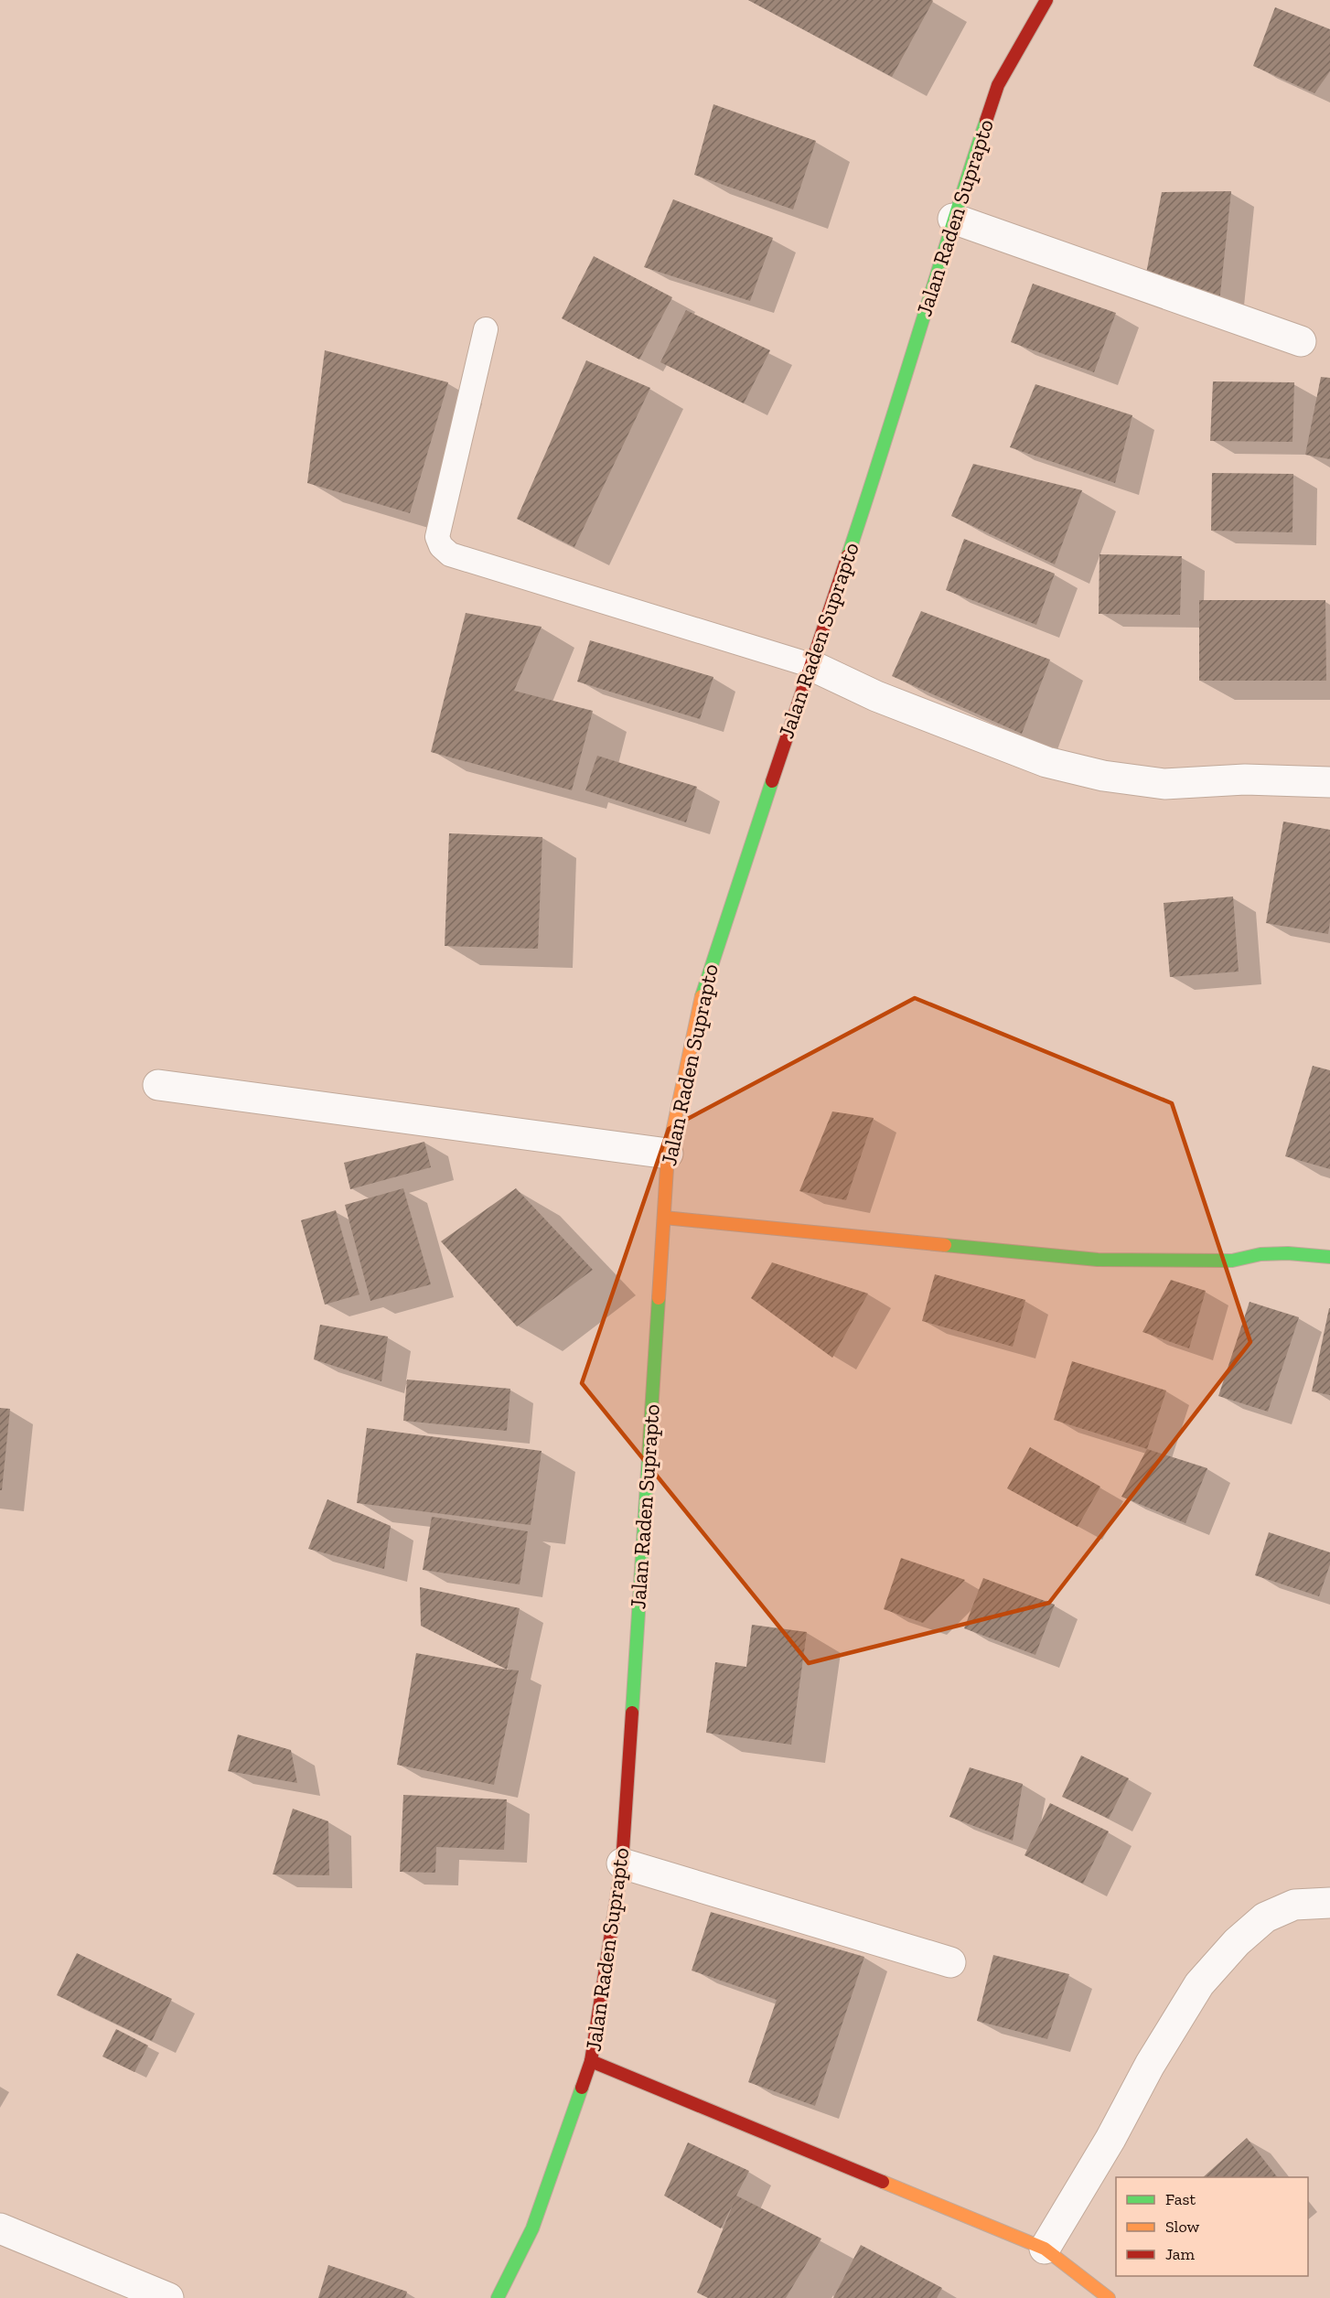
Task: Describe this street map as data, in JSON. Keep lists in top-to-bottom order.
{
  "streets": {
    "main road": ["Jalan Raden Suprapto"]
  },
  "legend": ["Fast", "Slow", "Jam"]
}
